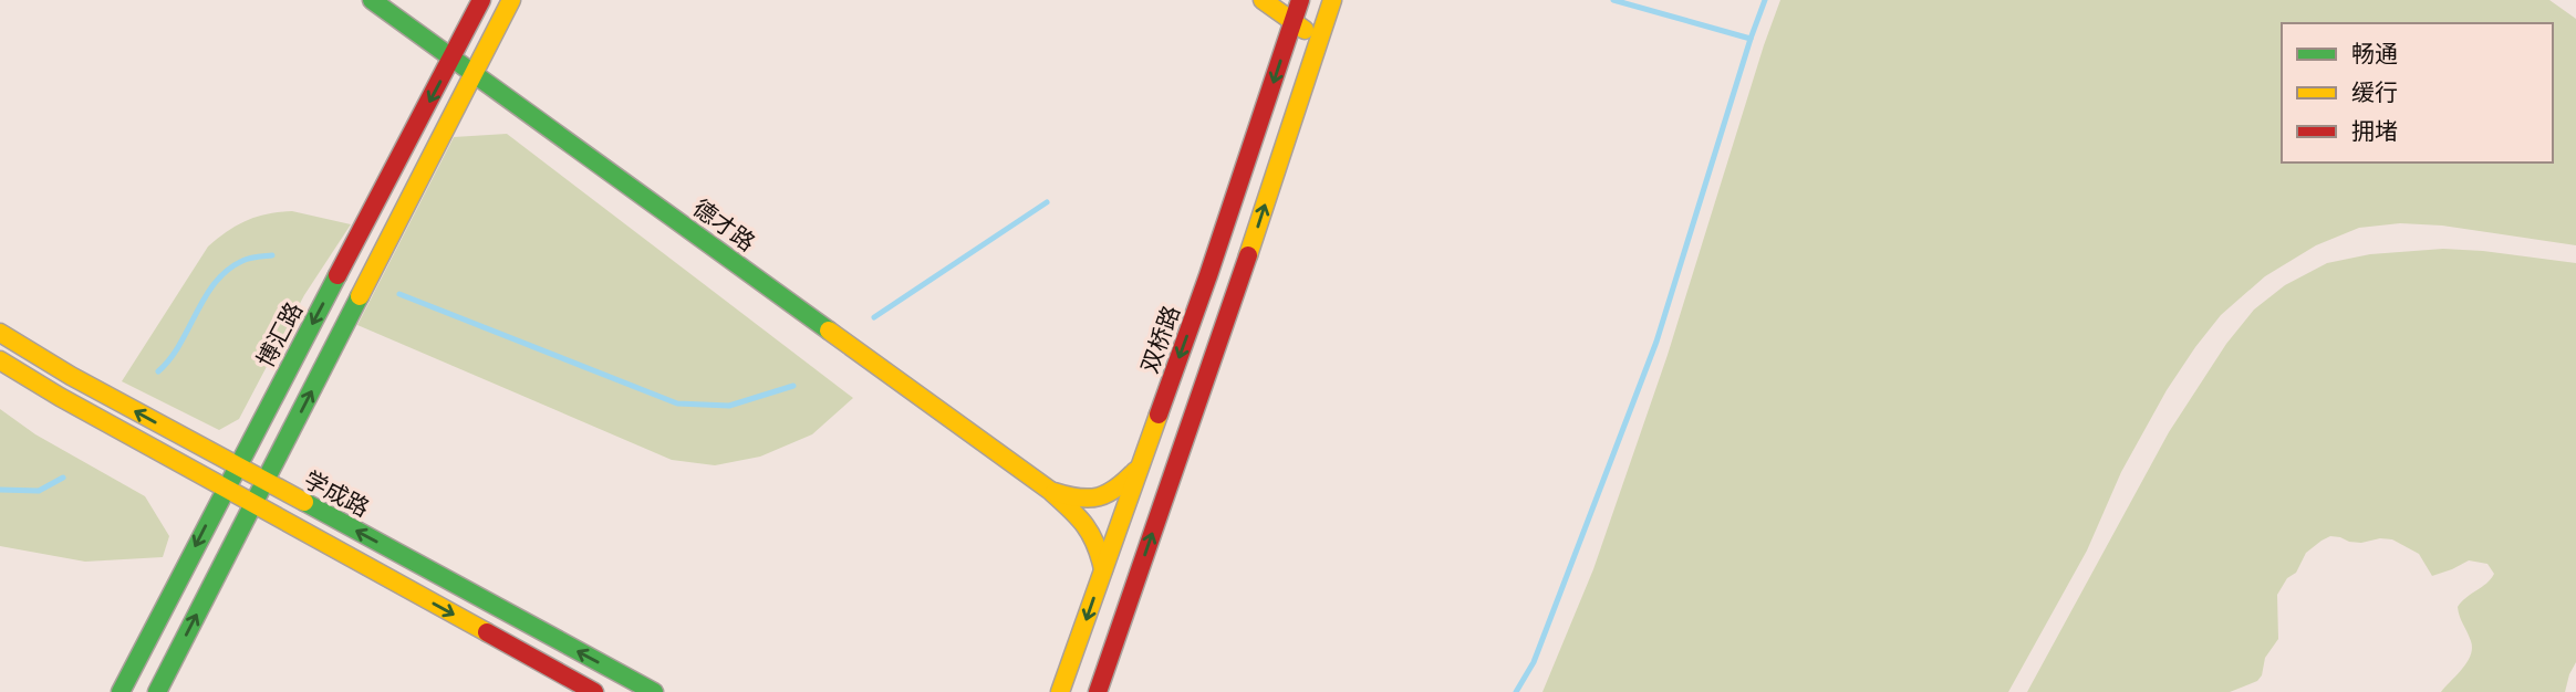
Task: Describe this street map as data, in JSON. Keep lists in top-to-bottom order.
{
  "streets": {
    "main road": [
      "德才路",
      "博汇路",
      "双桥路",
      "学成路"
    ]
  },
  "crossings": [
    ["德才路", "博汇路"],
    ["德才路", "双桥路"],
    ["博汇路", "学成路"]
  ],
  "legend": ["畅通", "缓行", "拥堵"]
}
